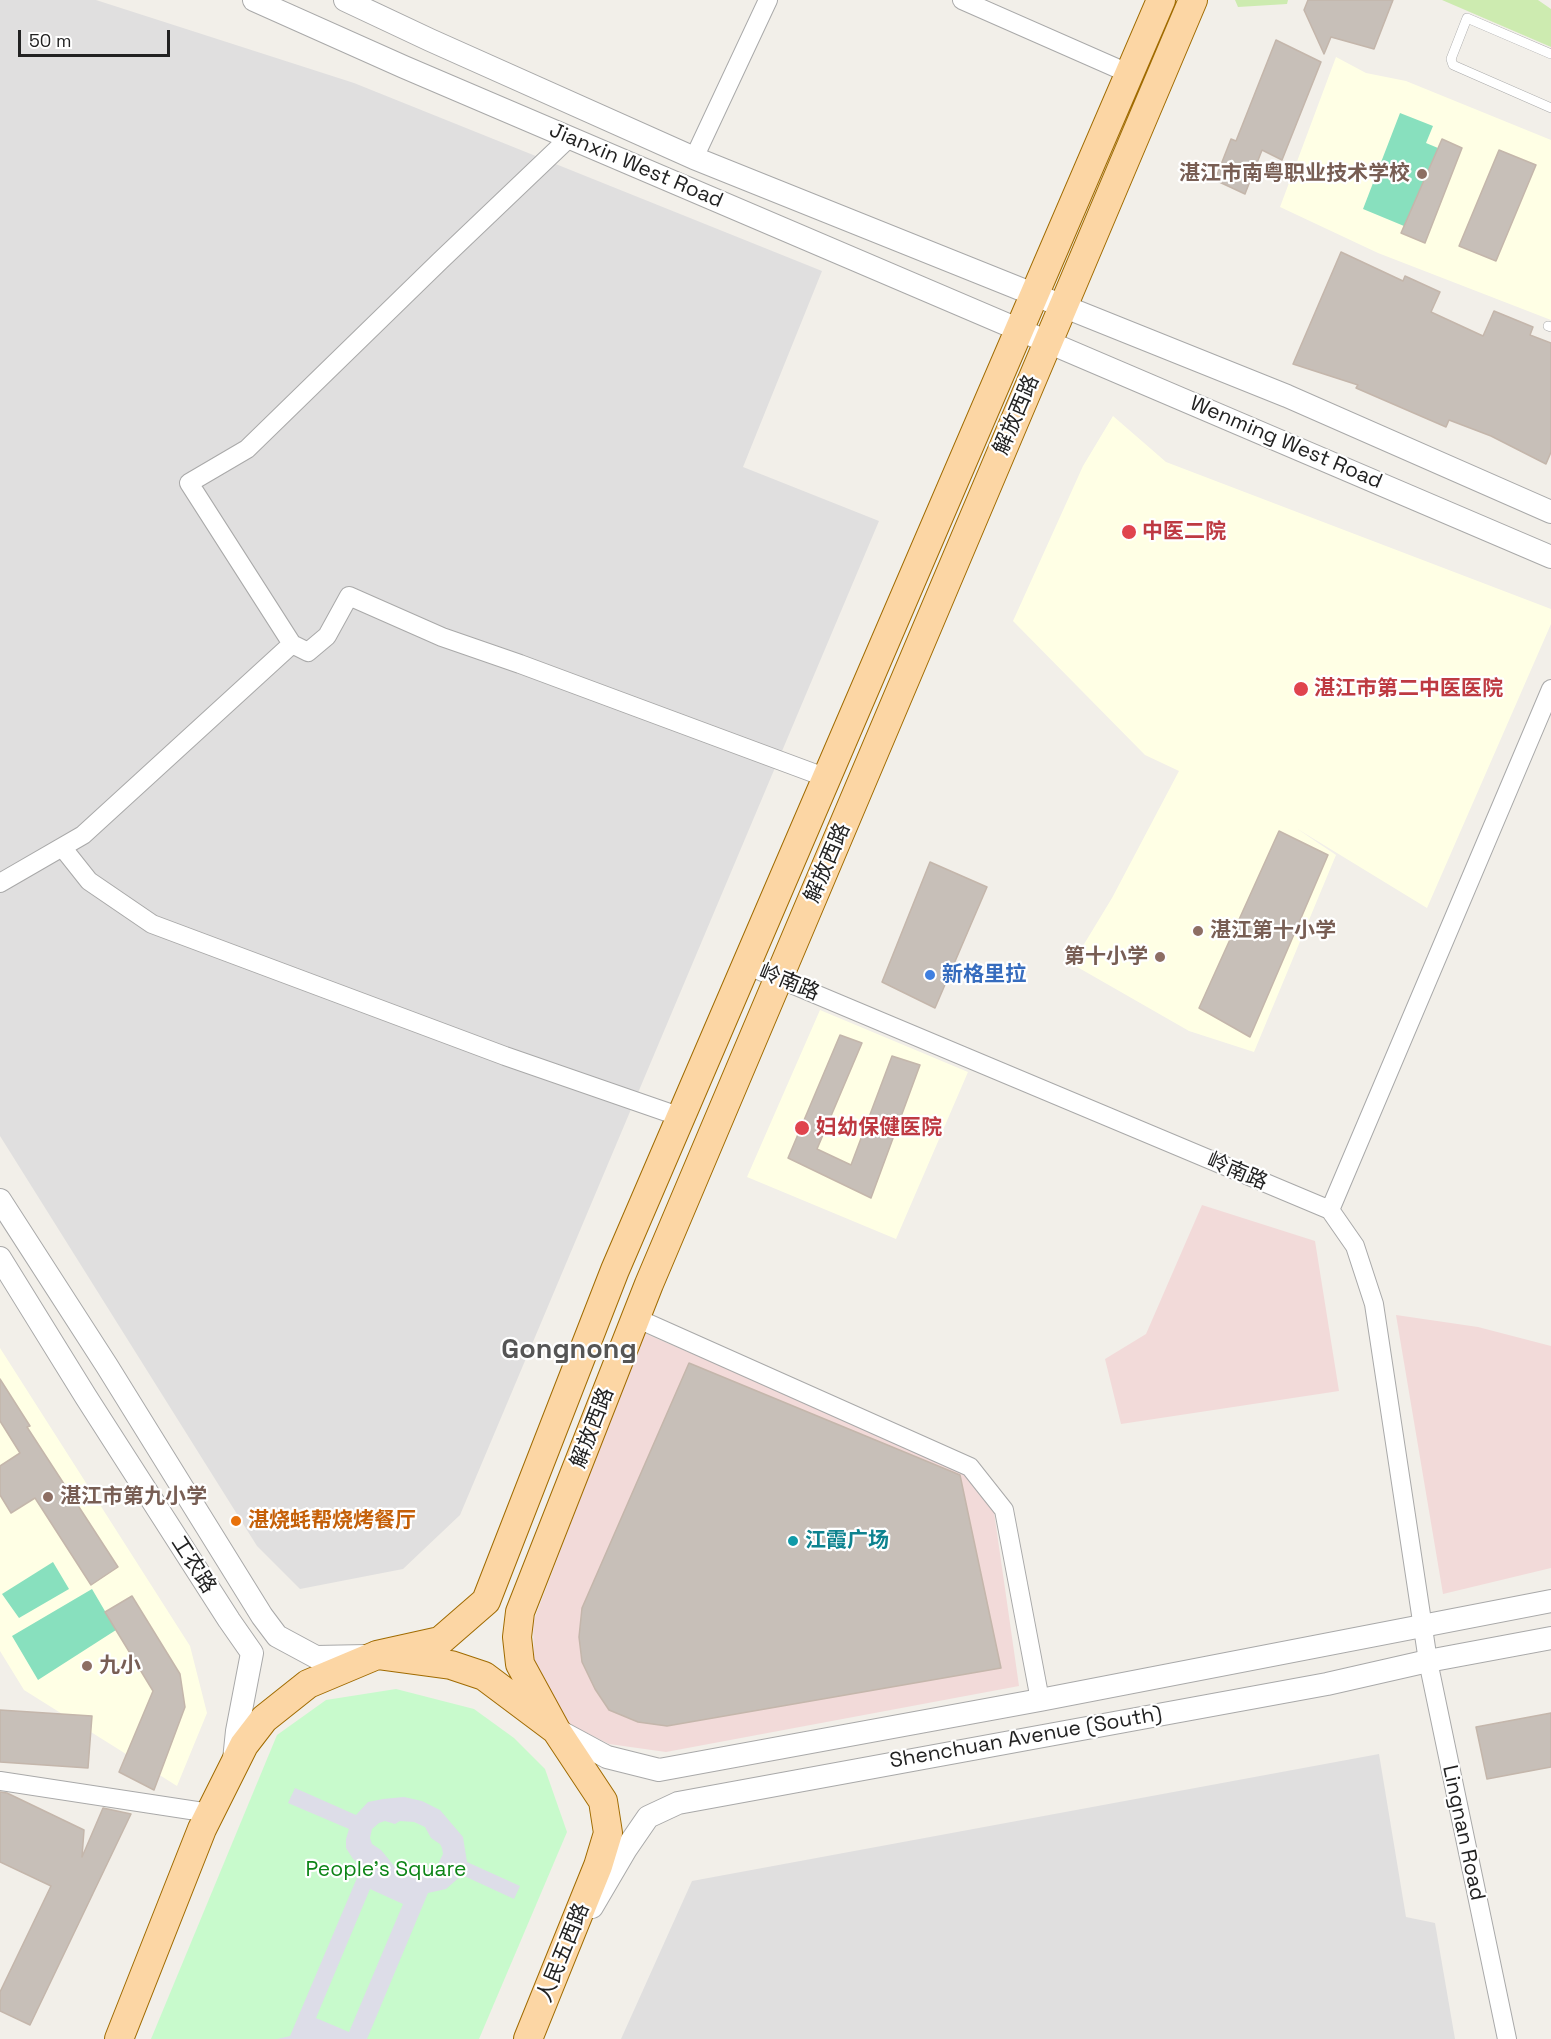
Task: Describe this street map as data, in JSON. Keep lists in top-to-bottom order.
{
  "streets": {
    "main road": ["解放西路", "人民五西路"],
    "street": [
      "Jianxin West Road",
      "Wenming West Road",
      "岭南路",
      "工农路",
      "Shenchuan Avenue (South)",
      "Lingnan Road"
    ]
  },
  "crossings": [
    ["Jianxin West Road", "解放西路"],
    ["Jianxin West Road", "Wenming West Road"],
    ["解放西路", "Wenming West Road"],
    ["解放西路", "岭南路"],
    ["解放西路", "工农路"],
    ["解放西路", "Shenchuan Avenue (South)"],
    ["解放西路", "人民五西路"],
    ["Shenchuan Avenue (South)", "Lingnan Road"],
    ["Shenchuan Avenue (South)", "人民五西路"]
  ],
  "districts": ["Gongnong"],
  "parks": ["People's Square"],
  "places": [
    "湛江市南粤职业技术学校",
    "中医二院",
    "湛江市第二中医医院",
    "湛江第十小学",
    "第十小学",
    "新格里拉",
    "妇幼保健医院",
    "湛江市第九小学",
    "湛烧蚝帮烧烤餐厅",
    "江霞广场",
    "九小"
  ],
  "scale_bar": "50 m"
}
